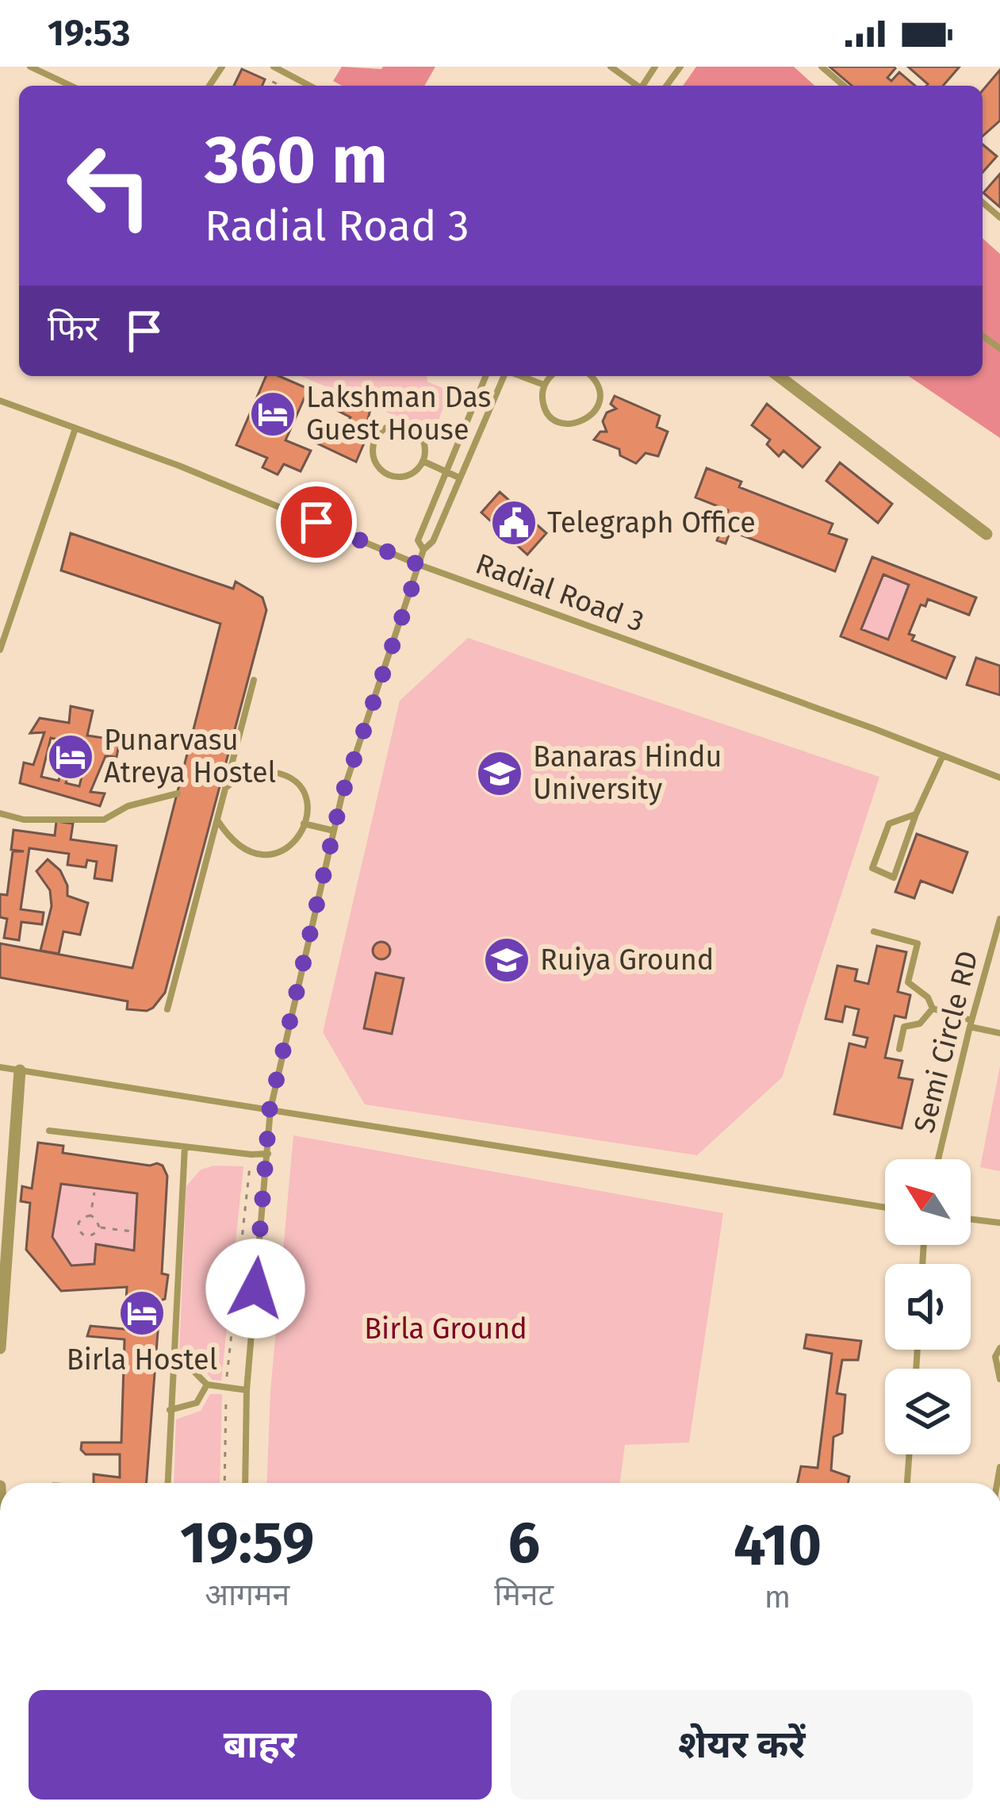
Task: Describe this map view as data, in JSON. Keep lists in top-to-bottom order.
{
  "streets": {
    "lane": ["Radial Road 3", "Semi Circle RD"]
  },
  "parks": ["Birla Ground"],
  "places": {
    "hotel": ["Lakshman Das Guest House", "Punarvasu Atreya Hostel", "Birla Hostel"],
    "public building": ["Telegraph Office"],
    "school or university": ["Banaras Hindu University", "Ruiya Ground"]
  },
  "north": "top left",
  "page": {
    "status": "19:53",
    "turn": ["360 m", "Radial Road 3"],
    "then": "फिर",
    "eta": [
      "19:59",
      "आगमन",
      "6",
      "मिनट",
      "410",
      "m"
    ],
    "buttons": ["बाहर", "शेयर करें"]
  }
}
